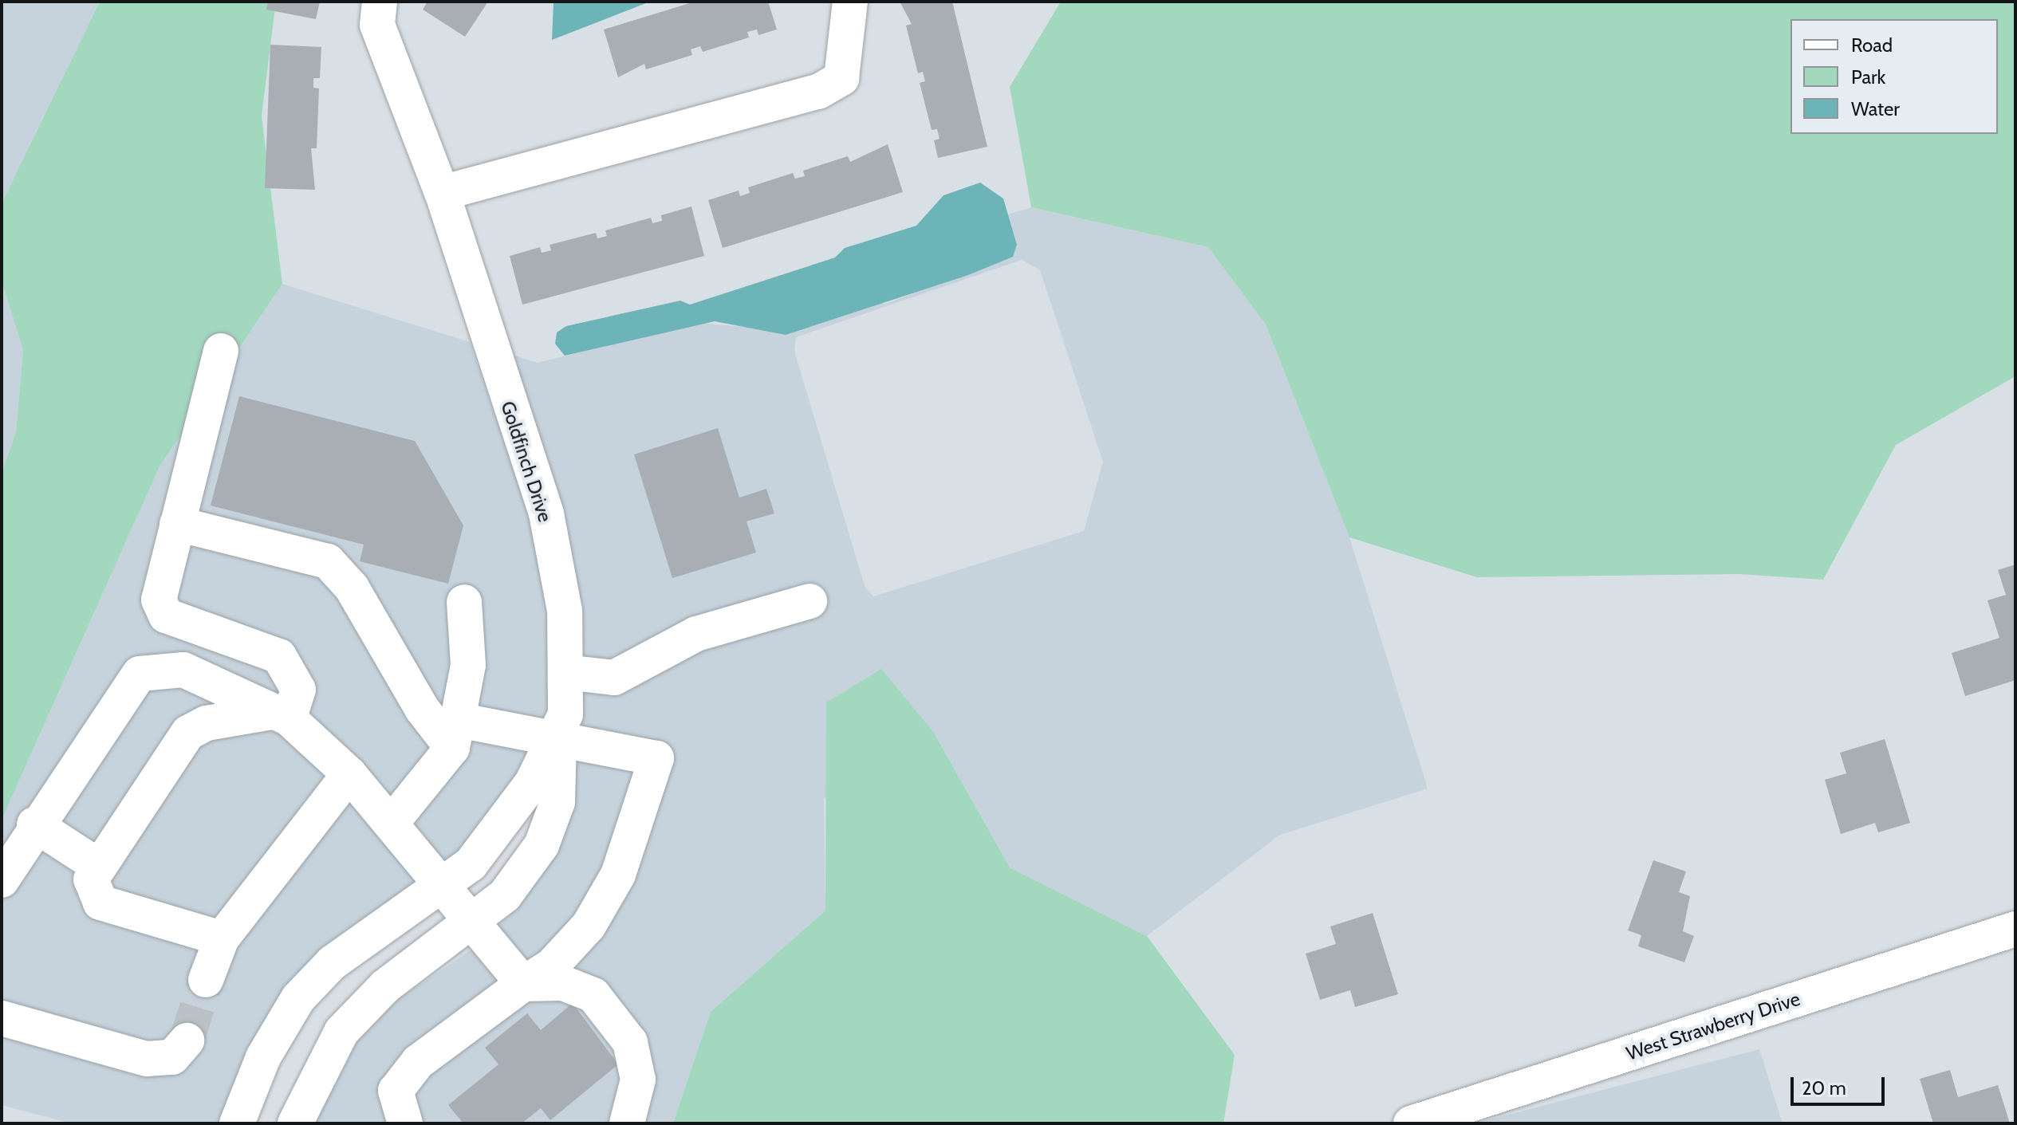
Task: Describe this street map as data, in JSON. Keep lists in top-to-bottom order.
{
  "streets": {
    "street": ["Goldfinch Drive", "West Strawberry Drive"]
  },
  "legend": ["Road", "Park", "Water"],
  "scale_bar": "20 m"
}
